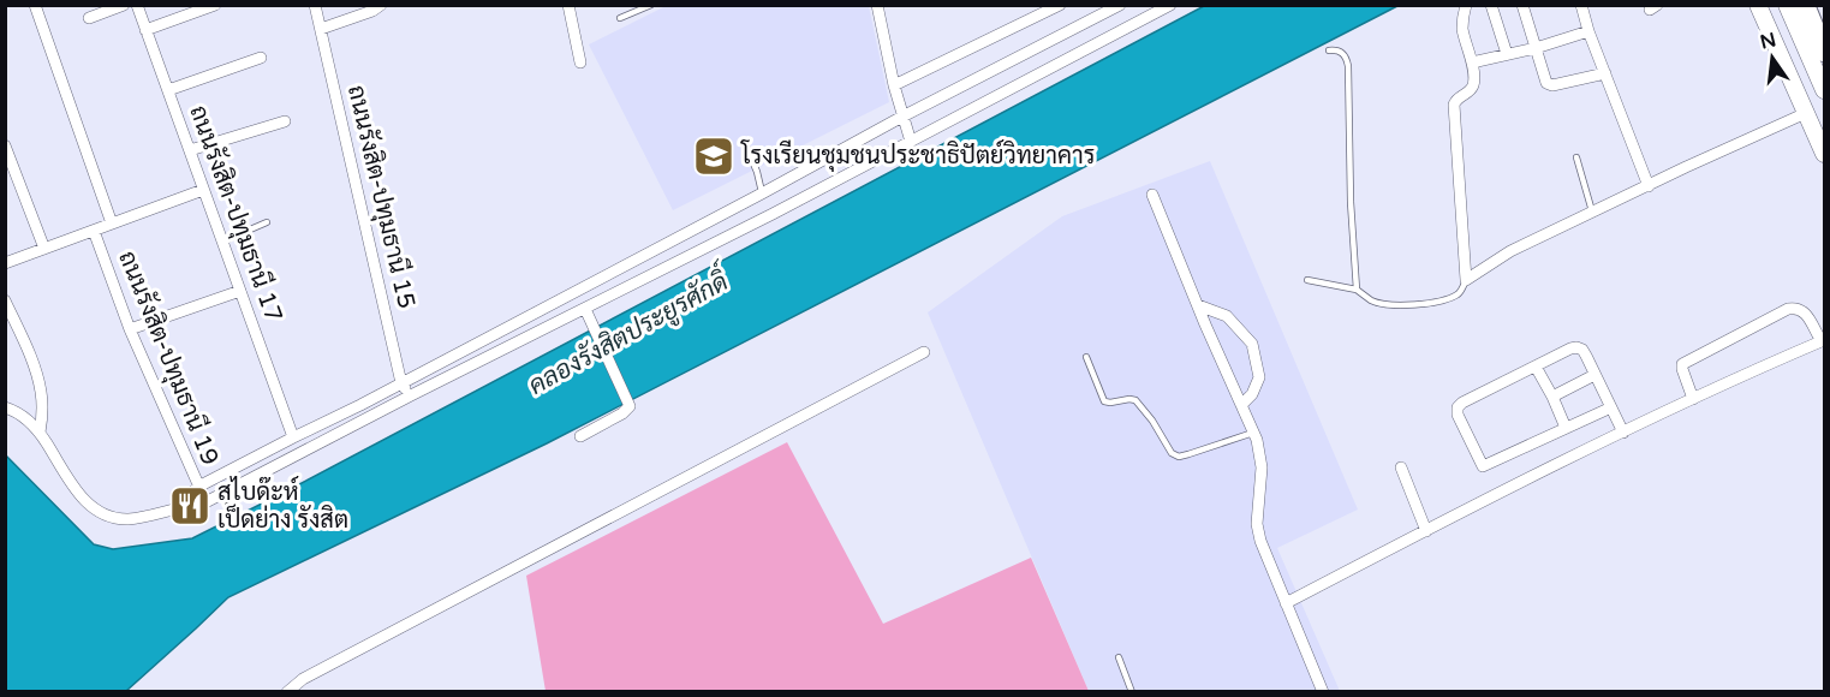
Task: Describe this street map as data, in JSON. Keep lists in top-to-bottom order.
{
  "streets": {
    "street": ["ถนนรังสิต-ปทุมธานี 15", "ถนนรังสิต-ปทุมธานี 17", "ถนนรังสิต-ปทุมธานี 19"]
  },
  "water": ["คลองรังสิตประยูรศักดิ์"],
  "places": {
    "school or university": ["โรงเรียนชุมชนประชาธิปัตย์วิทยาคาร"],
    "restaurant": ["สุไบด๊ะห์ เป็ดย่าง รังสิต"]
  },
  "north": "top"
}
